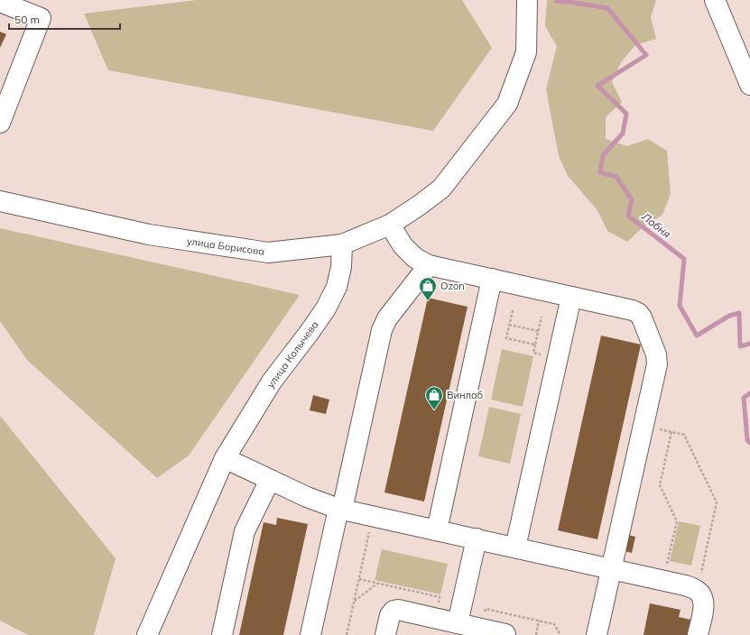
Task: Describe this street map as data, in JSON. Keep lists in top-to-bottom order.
{
  "streets": {
    "street": ["улица Борисова", "улица Колычева"]
  },
  "crossings": [
    ["улица Борисова", "улица Колычева"]
  ],
  "water": ["Лобня"],
  "places": {
    "shop": ["Ozon", "Винлаб"]
  },
  "scale_bar": "50 m"
}
